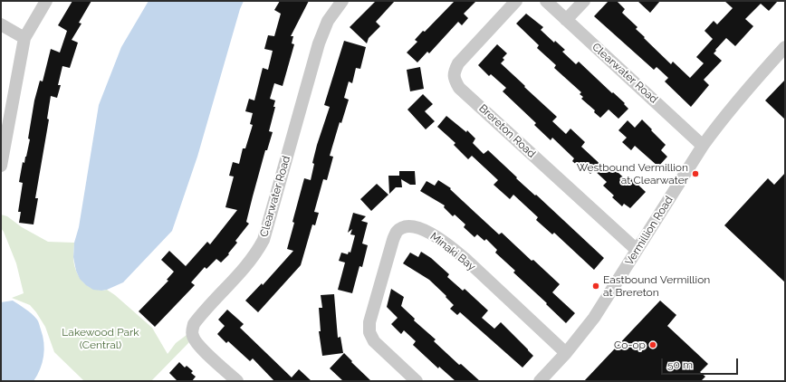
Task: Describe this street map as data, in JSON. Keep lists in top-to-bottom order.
{
  "streets": {
    "street": [
      "Clearwater Road",
      "Brereton Road",
      "Vermillion Road",
      "Minaki Bay"
    ]
  },
  "crossings": [
    ["Clearwater Road", "Vermillion Road"],
    ["Brereton Road", "Vermillion Road"],
    ["Vermillion Road", "Minaki Bay"]
  ],
  "parks": ["Lakewood Park (Central)"],
  "places": ["Westbound Vermillion at Clearwater", "Eastbound Vermillion at Brereton", "Co-op"],
  "scale_bar": "50 m"
}
